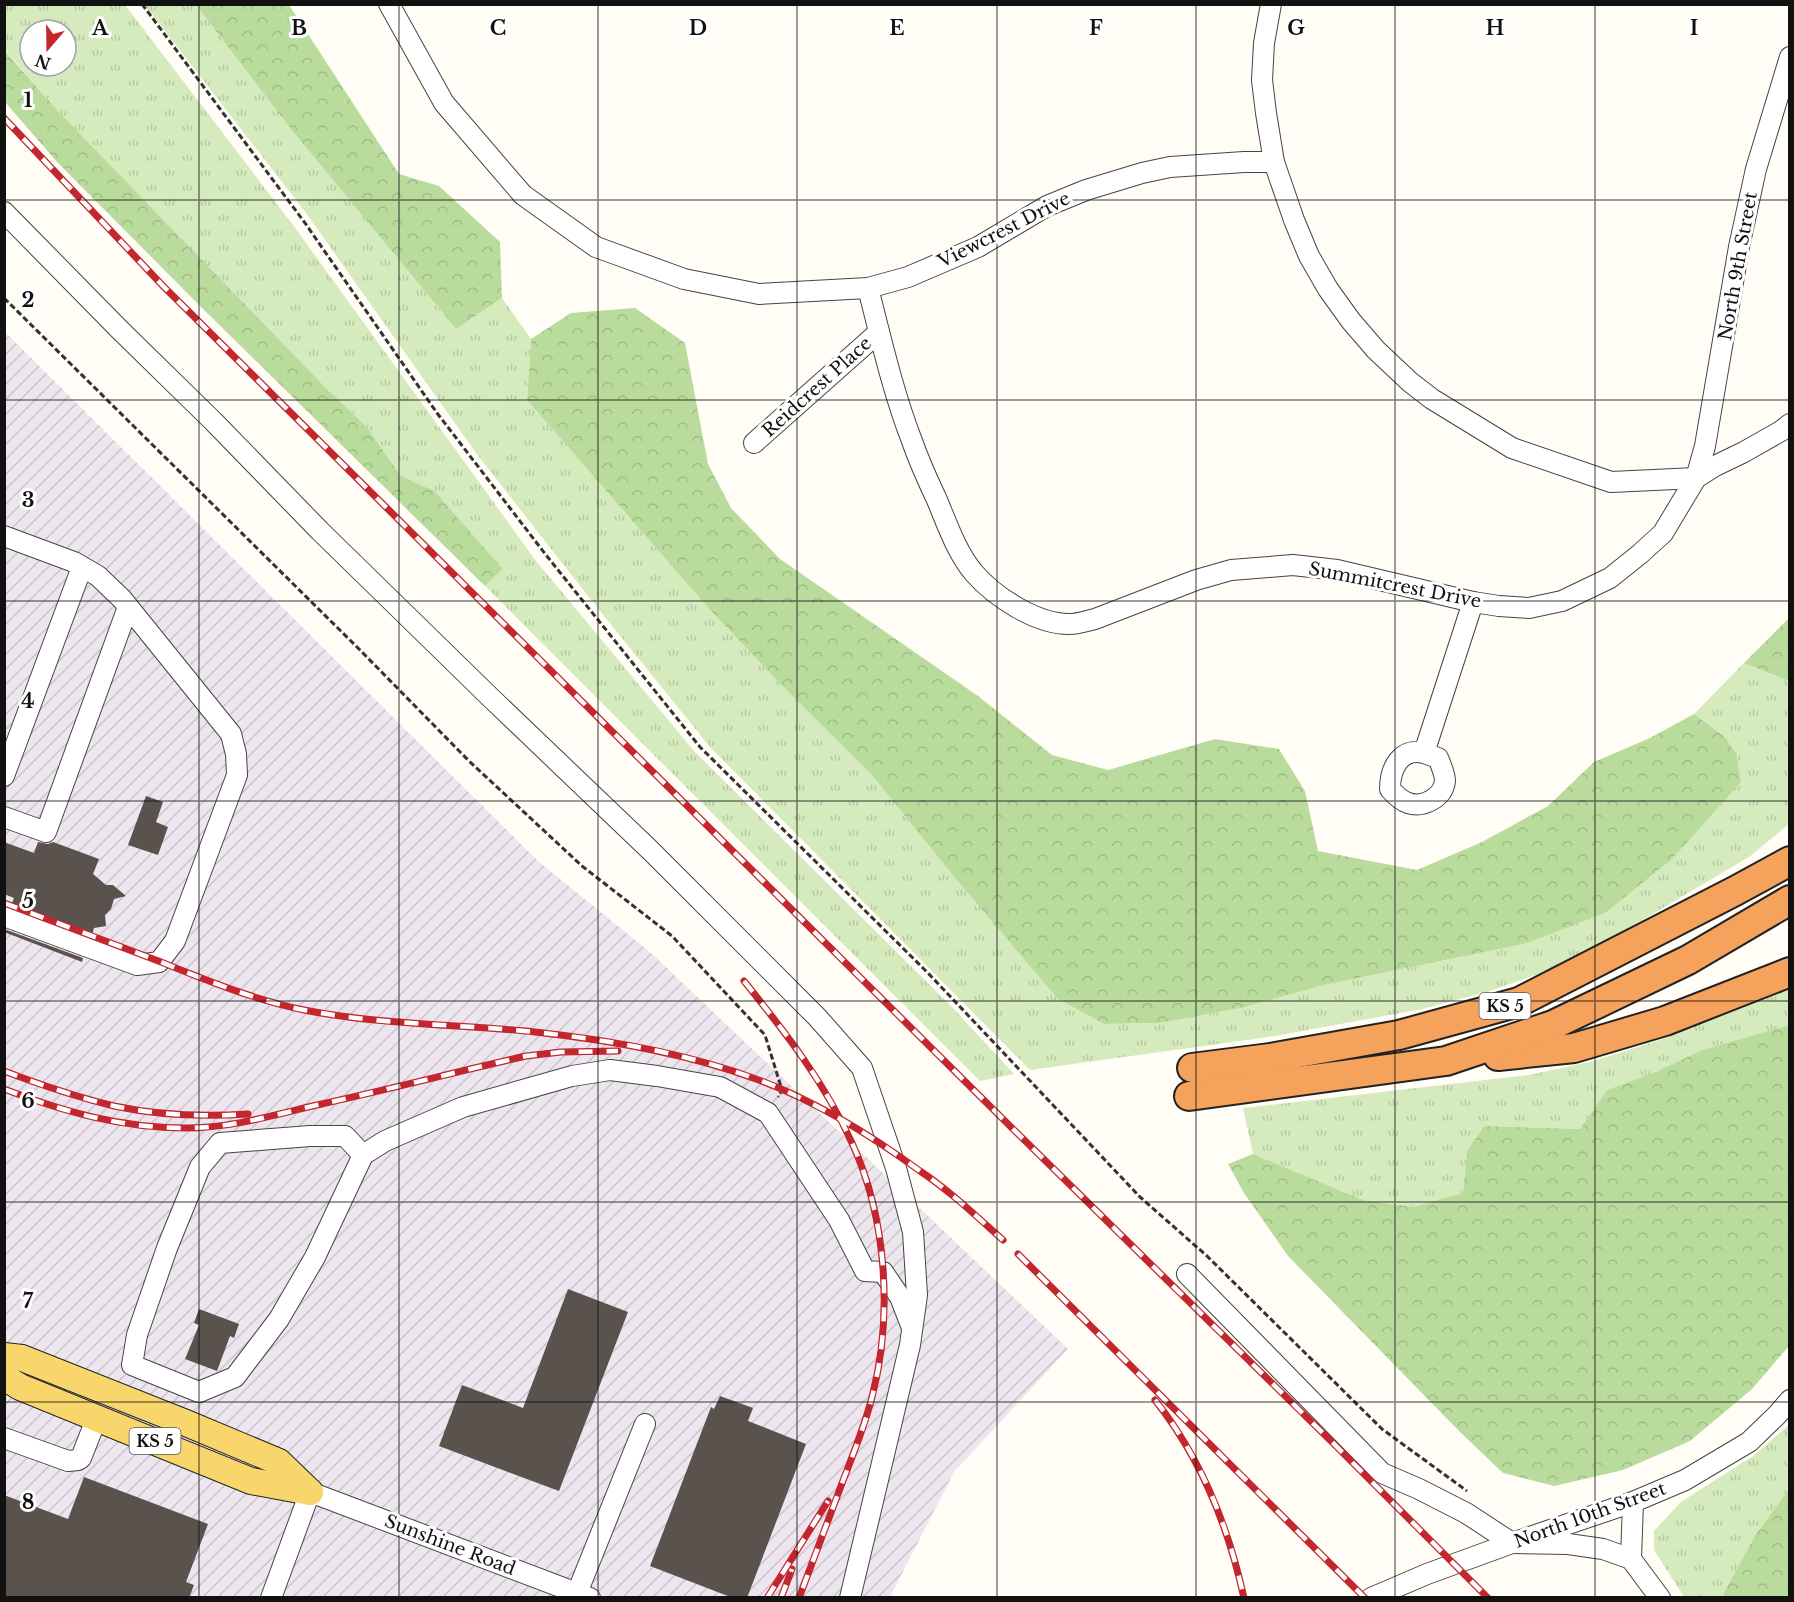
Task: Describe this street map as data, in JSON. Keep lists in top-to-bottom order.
{
  "streets": {
    "highway": ["KS 5"],
    "main road": ["Sunshine Road"],
    "street": [
      "Viewcrest Drive",
      "North 9th Street",
      "Reidcrest Place",
      "Summitcrest Drive",
      "North 10th Street"
    ]
  },
  "crossings": [
    ["Viewcrest Drive", "Summitcrest Drive"],
    ["North 9th Street", "Summitcrest Drive"],
    ["Reidcrest Place", "Summitcrest Drive"]
  ],
  "north": "bottom",
  "grid": {
    "columns": [
      "A",
      "B",
      "C",
      "D",
      "E",
      "F",
      "G",
      "H",
      "I"
    ],
    "rows": [
      "1",
      "2",
      "3",
      "4",
      "5",
      "6",
      "7",
      "8"
    ]
  }
}
